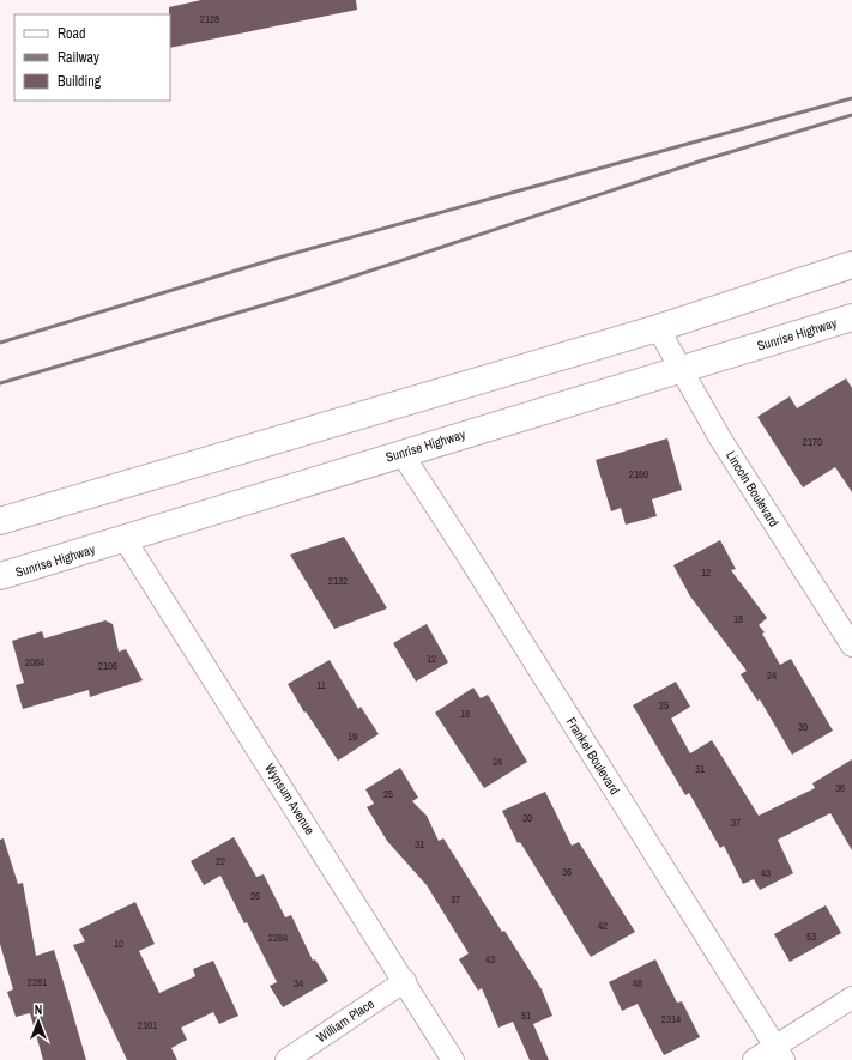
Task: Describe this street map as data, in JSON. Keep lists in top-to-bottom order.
{
  "streets": {
    "highway": ["Sunrise Highway"],
    "street": [
      "Lincoln Boulevard",
      "Frankel Boulevard",
      "Wynsum Avenue",
      "William Place"
    ]
  },
  "crossings": [
    ["Sunrise Highway", "Lincoln Boulevard"],
    ["Sunrise Highway", "Frankel Boulevard"],
    ["Sunrise Highway", "Wynsum Avenue"],
    ["Wynsum Avenue", "William Place"]
  ],
  "house_numbers": [
    "2128",
    "2170",
    "2160",
    "12",
    "2132",
    "18",
    "12",
    "2084",
    "2106",
    "24",
    "11",
    "25",
    "18",
    "30",
    "19",
    "24",
    "31",
    "36",
    "25",
    "30",
    "37",
    "31",
    "22",
    "36",
    "43",
    "26",
    "37",
    "42",
    "53",
    "2284",
    "10",
    "43",
    "2281",
    "34",
    "48",
    "51",
    "2314",
    "2101"
  ],
  "legend": ["Road", "Railway", "Building"],
  "north": "top"
}
